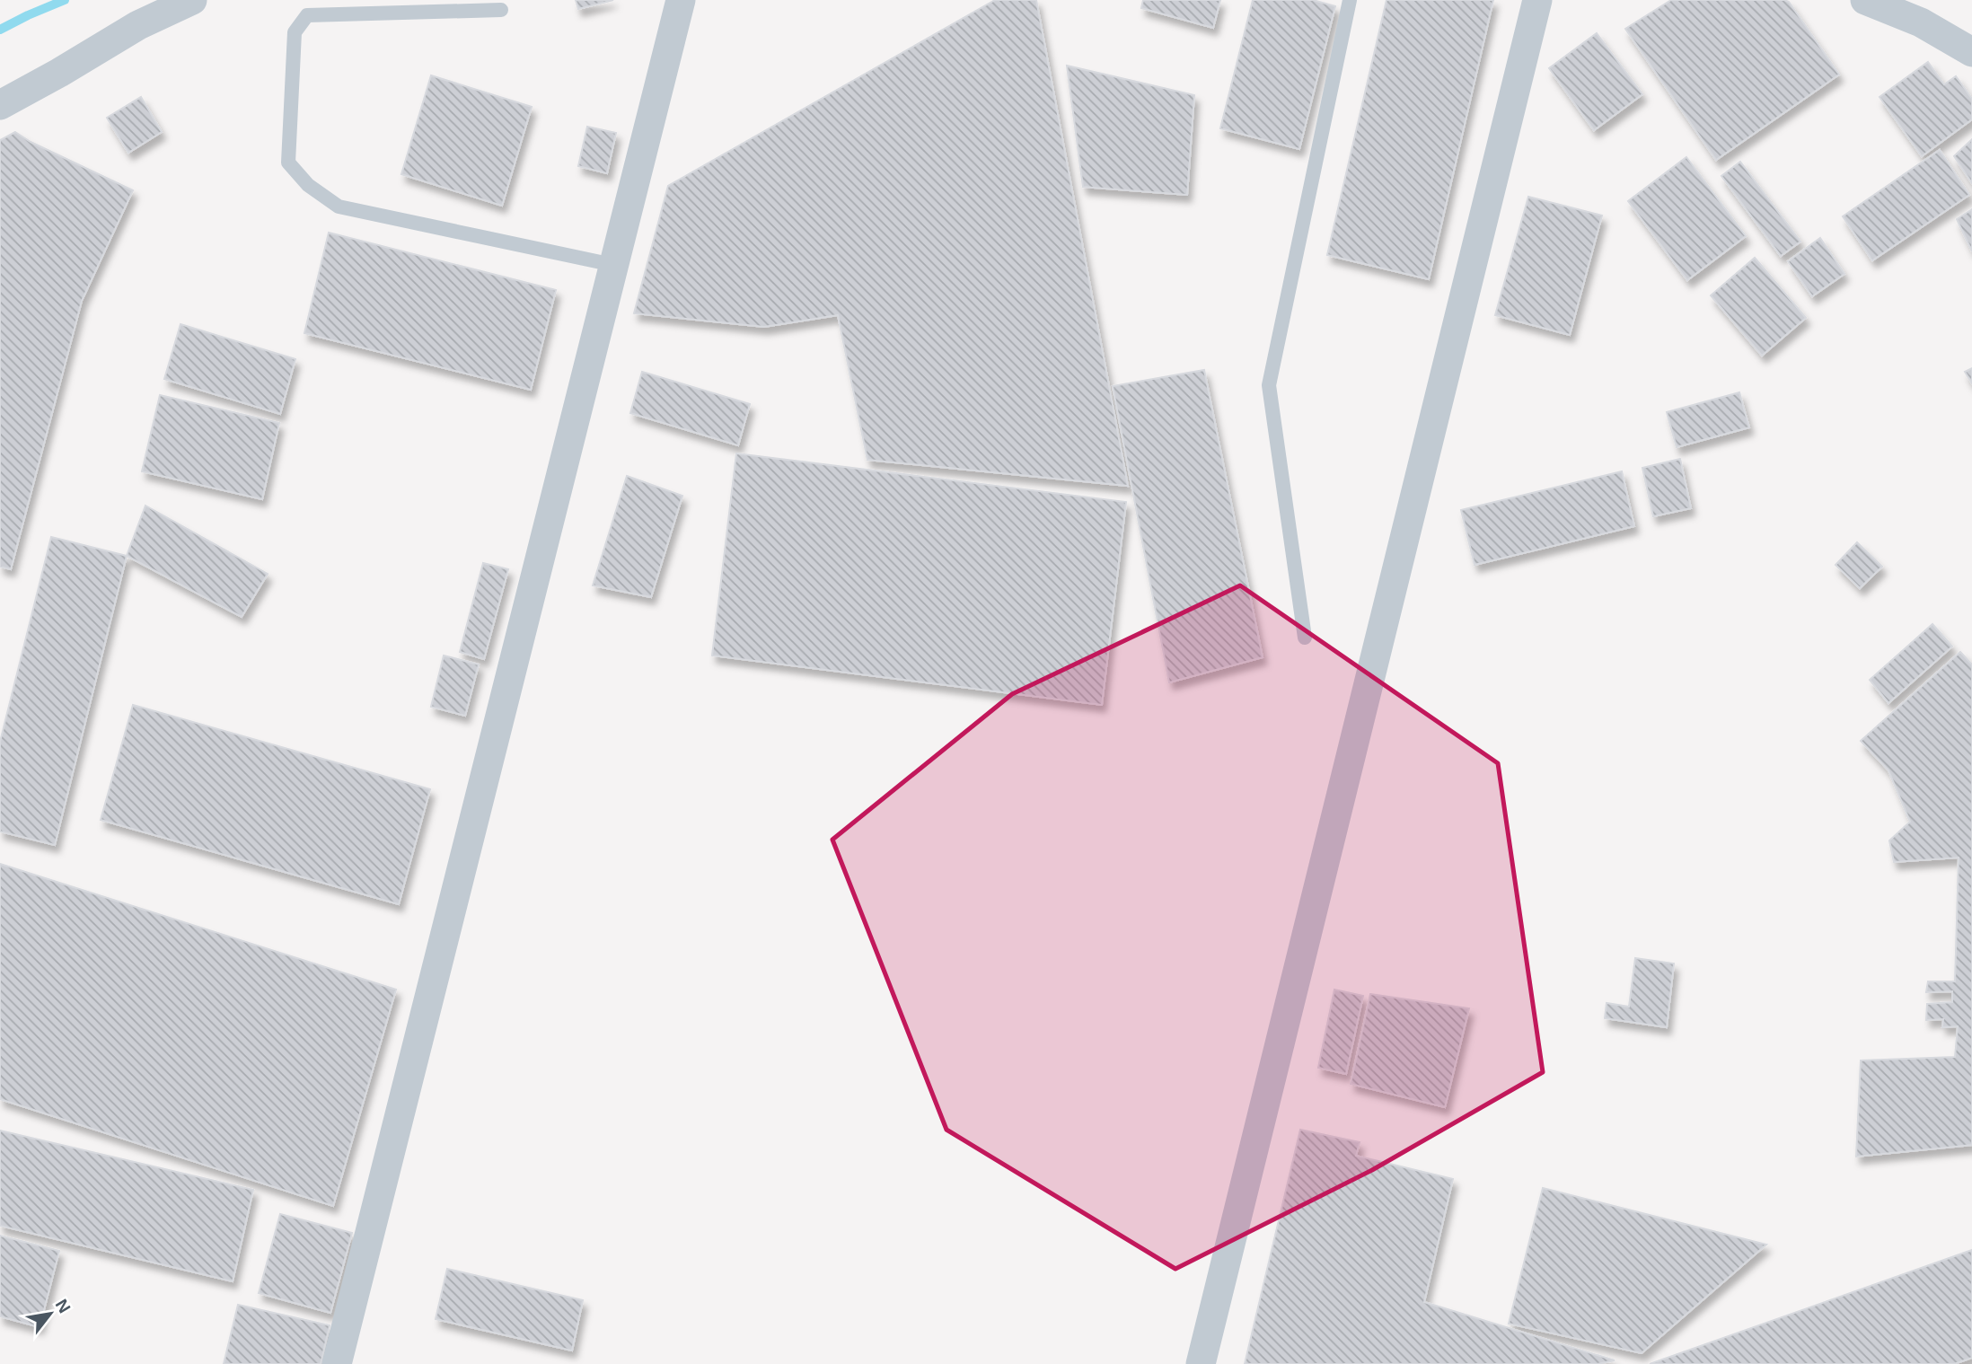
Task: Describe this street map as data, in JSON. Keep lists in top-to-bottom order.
{
  "north": "top right"
}
